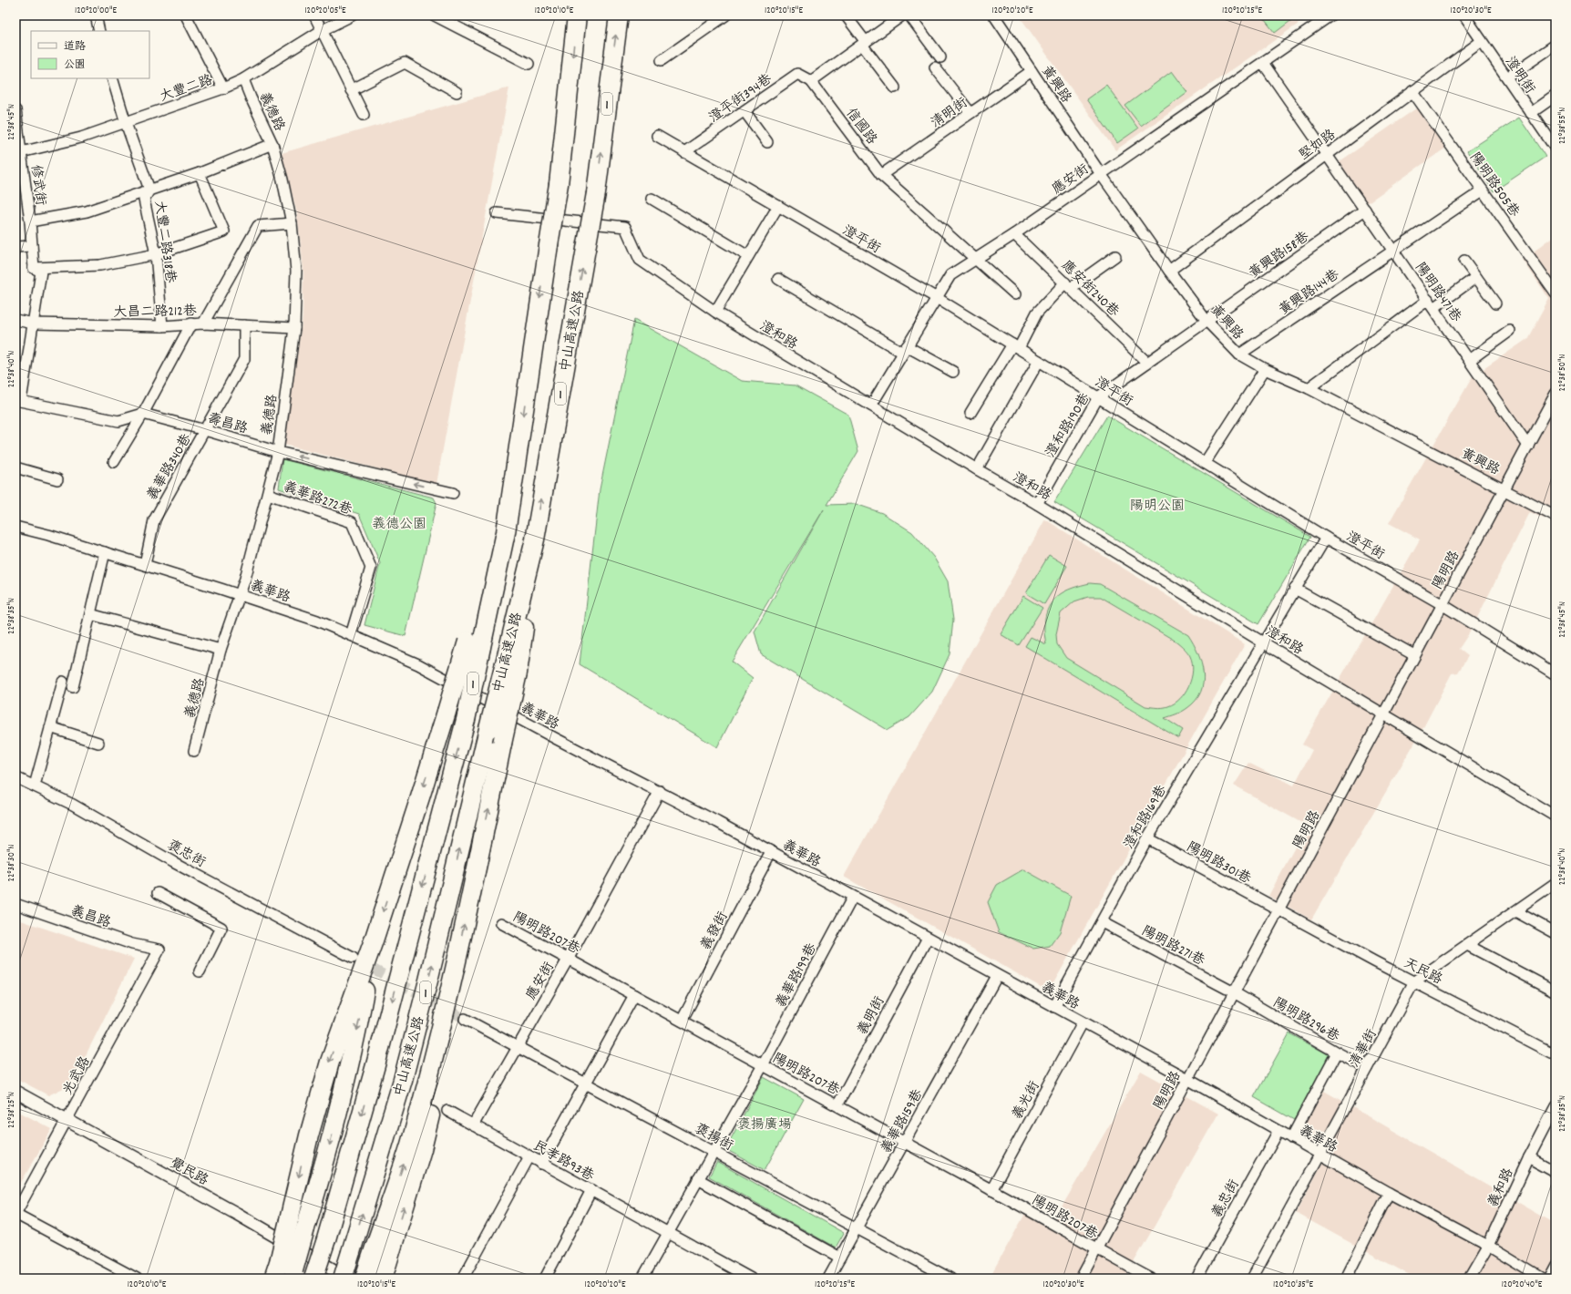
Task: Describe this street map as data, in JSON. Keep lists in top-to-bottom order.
{
  "streets": {
    "highway": ["1", "中山高速公路"],
    "street": [
      "澄明街",
      "黃興路",
      "大豐二路",
      "澄平街394巷",
      "義德路",
      "清明街",
      "信國路",
      "堅如路",
      "應安街",
      "陽明路505巷",
      "修武街",
      "澄平街",
      "大豐二路318巷",
      "黃興路158巷",
      "應安街240巷",
      "黃興路144巷",
      "陽明路471巷",
      "大昌二路212巷",
      "澄和路",
      "壽昌路",
      "澄和路190巷",
      "義華路340巷",
      "義華路272巷",
      "陽明路",
      "義華路",
      "澄和路169巷",
      "褒忠街",
      "陽明路301巷",
      "義昌路",
      "義發街",
      "陽明路207巷",
      "陽明路271巷",
      "天民路",
      "義華路199巷",
      "義明街",
      "陽明路296巷",
      "清華街",
      "光武路",
      "義光街",
      "義華路159巷",
      "褒揚街",
      "民孝路93巷",
      "覺民路",
      "義和路",
      "義忠街"
    ]
  },
  "crossings": [
    ["澄明街", "堅如路"],
    ["黃興路", "清明街"],
    ["黃興路", "堅如路"],
    ["黃興路", "應安街"],
    ["黃興路", "黃興路158巷"],
    ["黃興路", "黃興路144巷"],
    ["黃興路", "澄和路190巷"],
    ["黃興路", "陽明路"],
    ["大豐二路", "義德路"],
    ["大豐二路", "修武街"],
    ["大豐二路", "大豐二路318巷"],
    ["澄平街394巷", "信國路"],
    ["澄平街394巷", "澄平街"],
    ["義德路", "大昌二路212巷"],
    ["義德路", "壽昌路"],
    ["義德路", "義華路272巷"],
    ["義德路", "義華路"],
    ["清明街", "信國路"],
    ["信國路", "應安街"],
    ["堅如路", "陽明路505巷"],
    ["堅如路", "陽明路471巷"],
    ["應安街", "澄平街"],
    ["應安街", "應安街240巷"],
    ["應安街", "陽明路471巷"],
    ["應安街", "澄和路"],
    ["應安街", "義華路"],
    ["應安街", "陽明路207巷"],
    ["應安街", "褒揚街"],
    ["應安街", "民孝路93巷"],
    ["陽明路505巷", "黃興路144巷"],
    ["修武街", "大昌二路212巷"],
    ["澄平街", "澄和路190巷"],
    ["澄平街", "陽明路"],
    ["澄平街", "澄和路169巷"],
    ["大豐二路318巷", "大昌二路212巷"],
    ["黃興路158巷", "陽明路471巷"],
    ["黃興路158巷", "澄和路190巷"],
    ["應安街240巷", "澄和路190巷"],
    ["黃興路144巷", "陽明路471巷"],
    ["陽明路471巷", "陽明路"],
    ["大昌二路212巷", "義華路340巷"],
    ["澄和路", "澄和路190巷"],
    ["澄和路", "陽明路"],
    ["澄和路", "澄和路169巷"],
    ["壽昌路", "義華路340巷"],
    ["義華路340巷", "義華路"],
    ["義華路272巷", "義華路"],
    ["陽明路", "義華路"],
    ["陽明路", "陽明路301巷"],
    ["陽明路", "陽明路207巷"],
    ["陽明路", "陽明路271巷"],
    ["陽明路", "天民路"],
    ["陽明路", "陽明路296巷"],
    ["義華路", "澄和路169巷"],
    ["義華路", "義發街"],
    ["義華路", "義華路199巷"],
    ["義華路", "義明街"],
    ["義華路", "清華街"],
    ["義華路", "義光街"],
    ["義華路", "義華路159巷"],
    ["義華路", "義和路"],
    ["義華路", "義忠街"],
    ["澄和路169巷", "陽明路301巷"],
    ["澄和路169巷", "陽明路271巷"],
    ["陽明路301巷", "天民路"],
    ["義昌路", "光武路"],
    ["義發街", "陽明路207巷"],
    ["陽明路207巷", "義華路199巷"],
    ["陽明路207巷", "義明街"],
    ["陽明路207巷", "義光街"],
    ["陽明路207巷", "義華路159巷"],
    ["陽明路271巷", "陽明路296巷"],
    ["天民路", "清華街"],
    ["義華路199巷", "褒揚街"],
    ["義華路199巷", "民孝路93巷"],
    ["陽明路296巷", "清華街"],
    ["光武路", "覺民路"],
    ["義華路159巷", "褒揚街"]
  ],
  "one_way": ["壽昌路"],
  "parks": ["陽明公園", "義德公園", "褒揚廣場"],
  "legend": ["道路", "公園"],
  "coordinates": [
    "120°20'00\"E",
    "120°20'05\"E",
    "120°20'10\"E",
    "120°20'15\"E",
    "120°20'20\"E",
    "120°20'25\"E",
    "120°20'30\"E",
    "22°38'45\"N",
    "22°38'55\"N",
    "22°38'40\"N",
    "22°38'50\"N",
    "22°38'35\"N",
    "22°38'30\"N",
    "22°38'25\"N",
    "120°20'35\"E",
    "120°20'40\"E"
  ]
}
